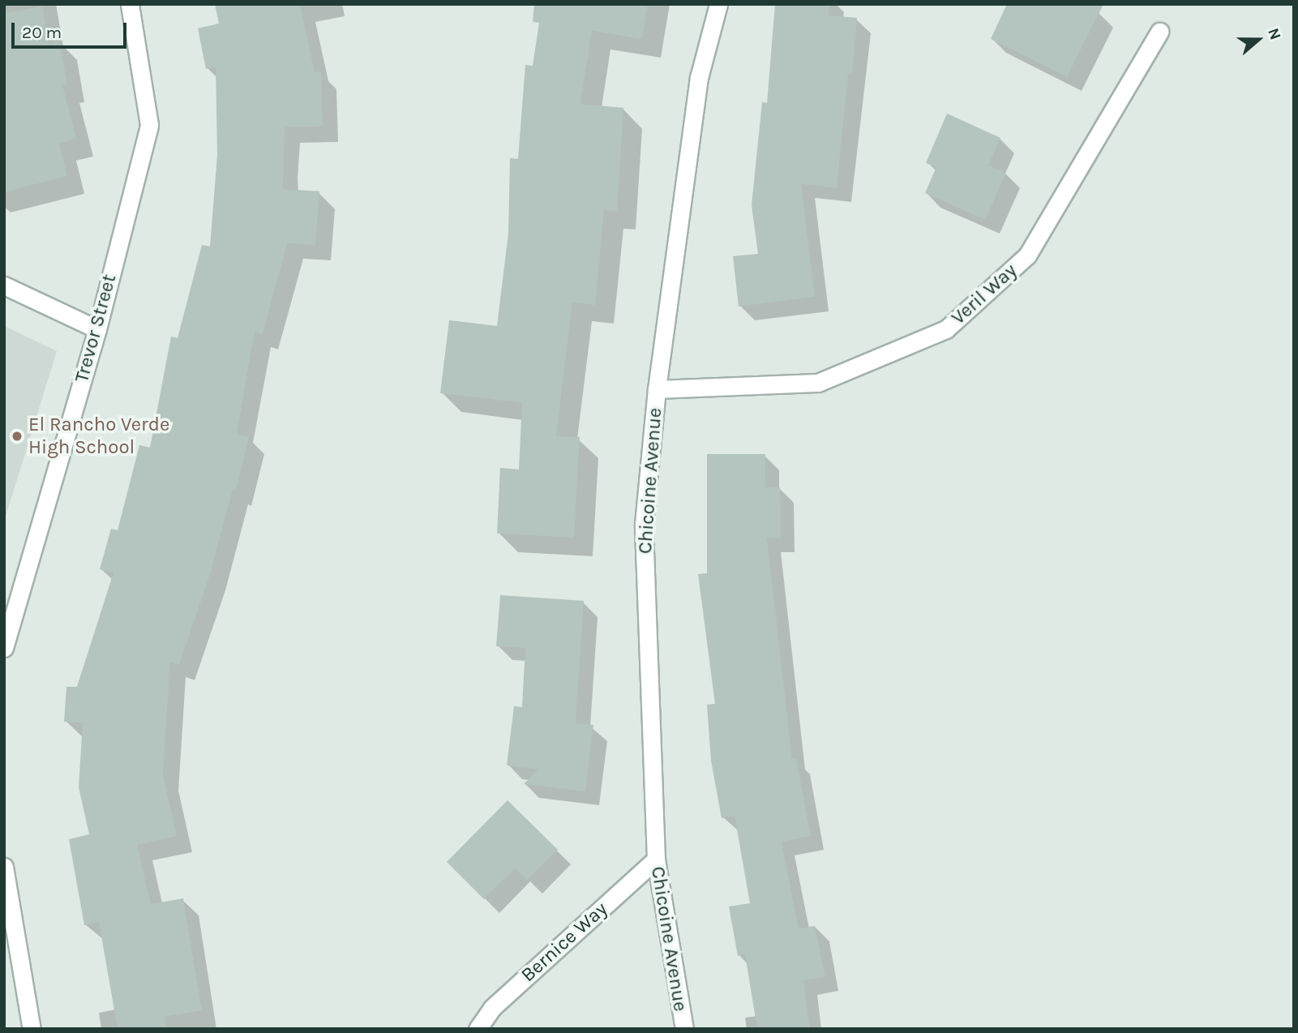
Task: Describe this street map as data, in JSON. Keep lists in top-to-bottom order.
{
  "streets": {
    "street": [
      "Veril Way",
      "Trevor Street",
      "Chicoine Avenue",
      "Bernice Way"
    ]
  },
  "crossings": [
    ["Veril Way", "Chicoine Avenue"],
    ["Chicoine Avenue", "Bernice Way"]
  ],
  "places": ["El Rancho Verde High School"],
  "scale_bar": "20 m",
  "north": "right"
}
